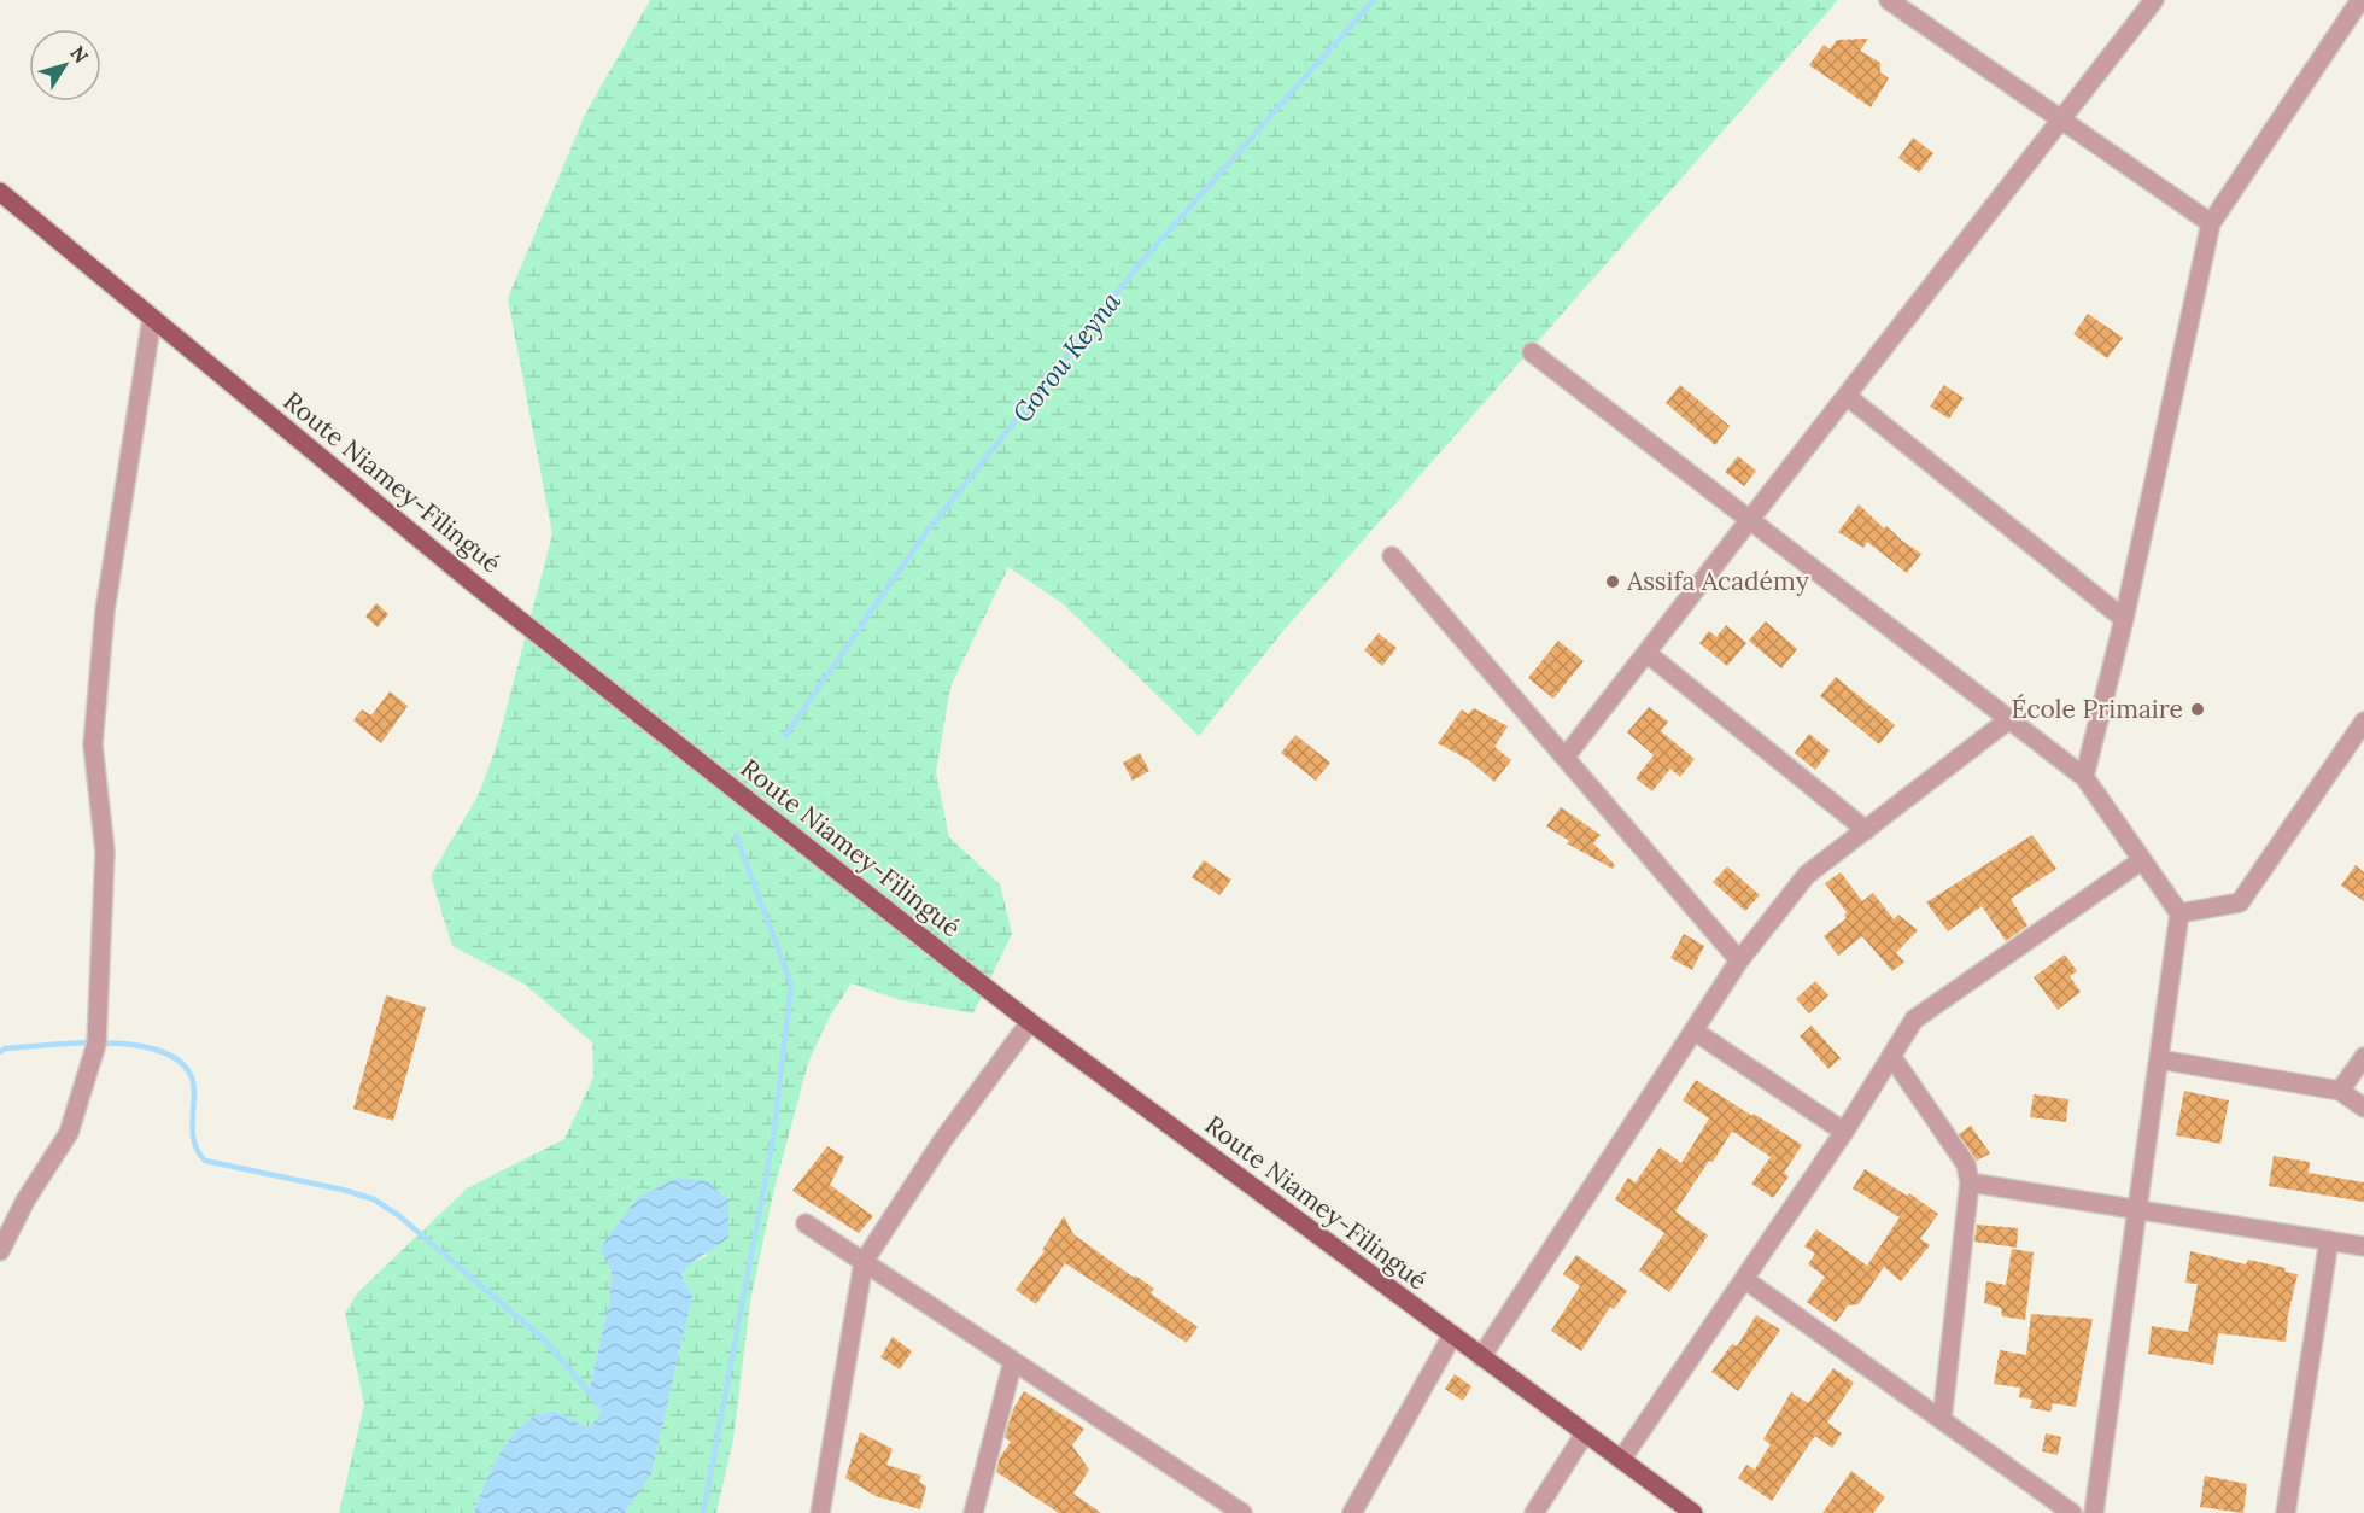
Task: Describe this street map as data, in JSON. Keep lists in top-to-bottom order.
{
  "streets": {
    "main road": ["Route Niamey-Filingué"]
  },
  "water": ["Gorou Keyna"],
  "places": ["Assifa Académy", "École Primaire"],
  "north": "top right"
}
